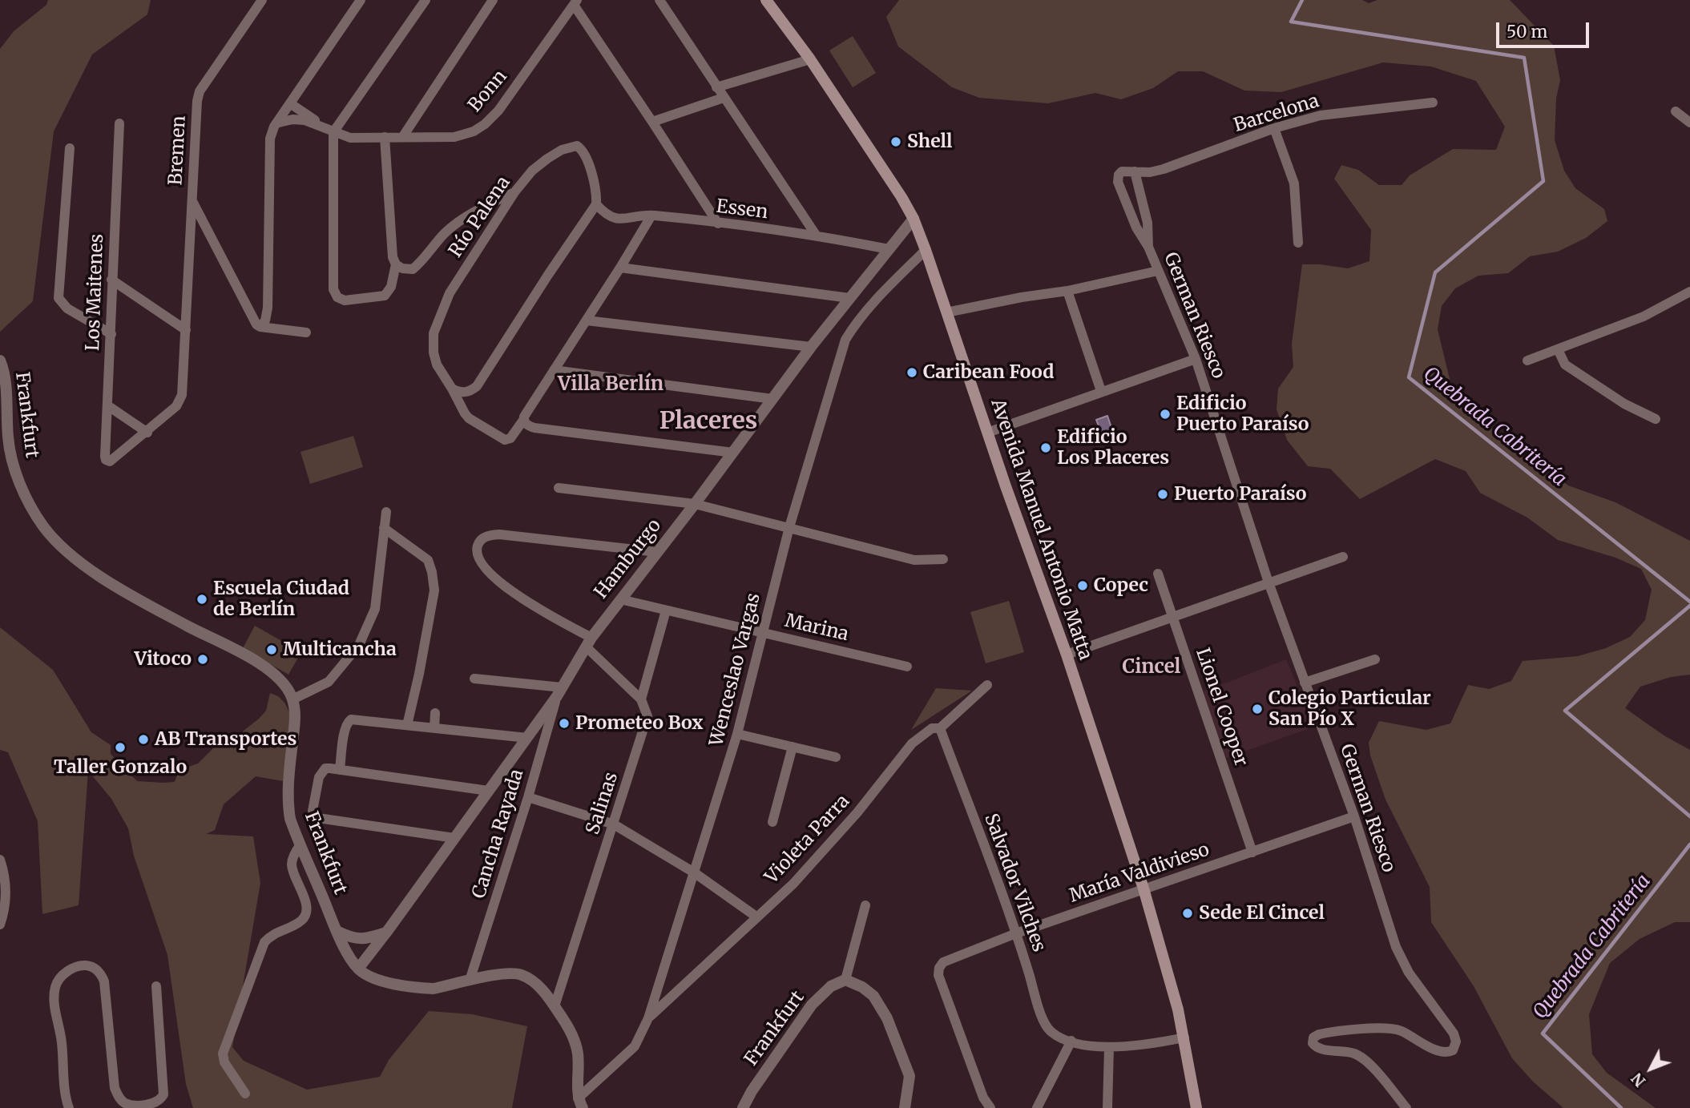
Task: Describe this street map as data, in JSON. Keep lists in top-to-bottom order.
{
  "streets": {
    "main road": ["Avenida Manuel Antonio Matta"],
    "street": [
      "Bonn",
      "Barcelona",
      "Bremen",
      "Essen",
      "Río Palena",
      "Los Maitenes",
      "German Riesco",
      "Frankfurt",
      "Hamburgo",
      "Marina",
      "Wenceslao Vargas",
      "Lionel Cooper",
      "Salinas",
      "Cancha Rayada",
      "Violeta Parra",
      "María Valdivieso",
      "Salvador Vilches"
    ]
  },
  "crossings": [
    ["Barcelona", "German Riesco"],
    ["Essen", "Río Palena"],
    ["Essen", "Hamburgo"],
    ["German Riesco", "María Valdivieso"],
    ["Frankfurt", "Hamburgo"],
    ["Avenida Manuel Antonio Matta", "Hamburgo"],
    ["Avenida Manuel Antonio Matta", "Wenceslao Vargas"],
    ["Avenida Manuel Antonio Matta", "María Valdivieso"],
    ["Hamburgo", "Marina"],
    ["Hamburgo", "Cancha Rayada"],
    ["Marina", "Wenceslao Vargas"],
    ["Marina", "Salinas"],
    ["Wenceslao Vargas", "Violeta Parra"],
    ["Lionel Cooper", "María Valdivieso"],
    ["Violeta Parra", "Salvador Vilches"],
    ["María Valdivieso", "Salvador Vilches"]
  ],
  "districts": ["Villa Berlín", "Placeres", "Cincel"],
  "water": ["Quebrada Cabritería"],
  "places": [
    "Shell",
    "Caribean Food",
    "Edificio Puerto Paraíso",
    "Edificio Los Placeres",
    "Puerto Paraíso",
    "Copec",
    "Escuela Ciudad de Berlín",
    "Multicancha",
    "Vitoco",
    "Colegio Particular San Pío X",
    "Prometeo Box",
    "AB Transportes",
    "Taller Gonzalo",
    "Sede El Cincel"
  ],
  "scale_bar": "50 m",
  "north": "bottom left"
}
